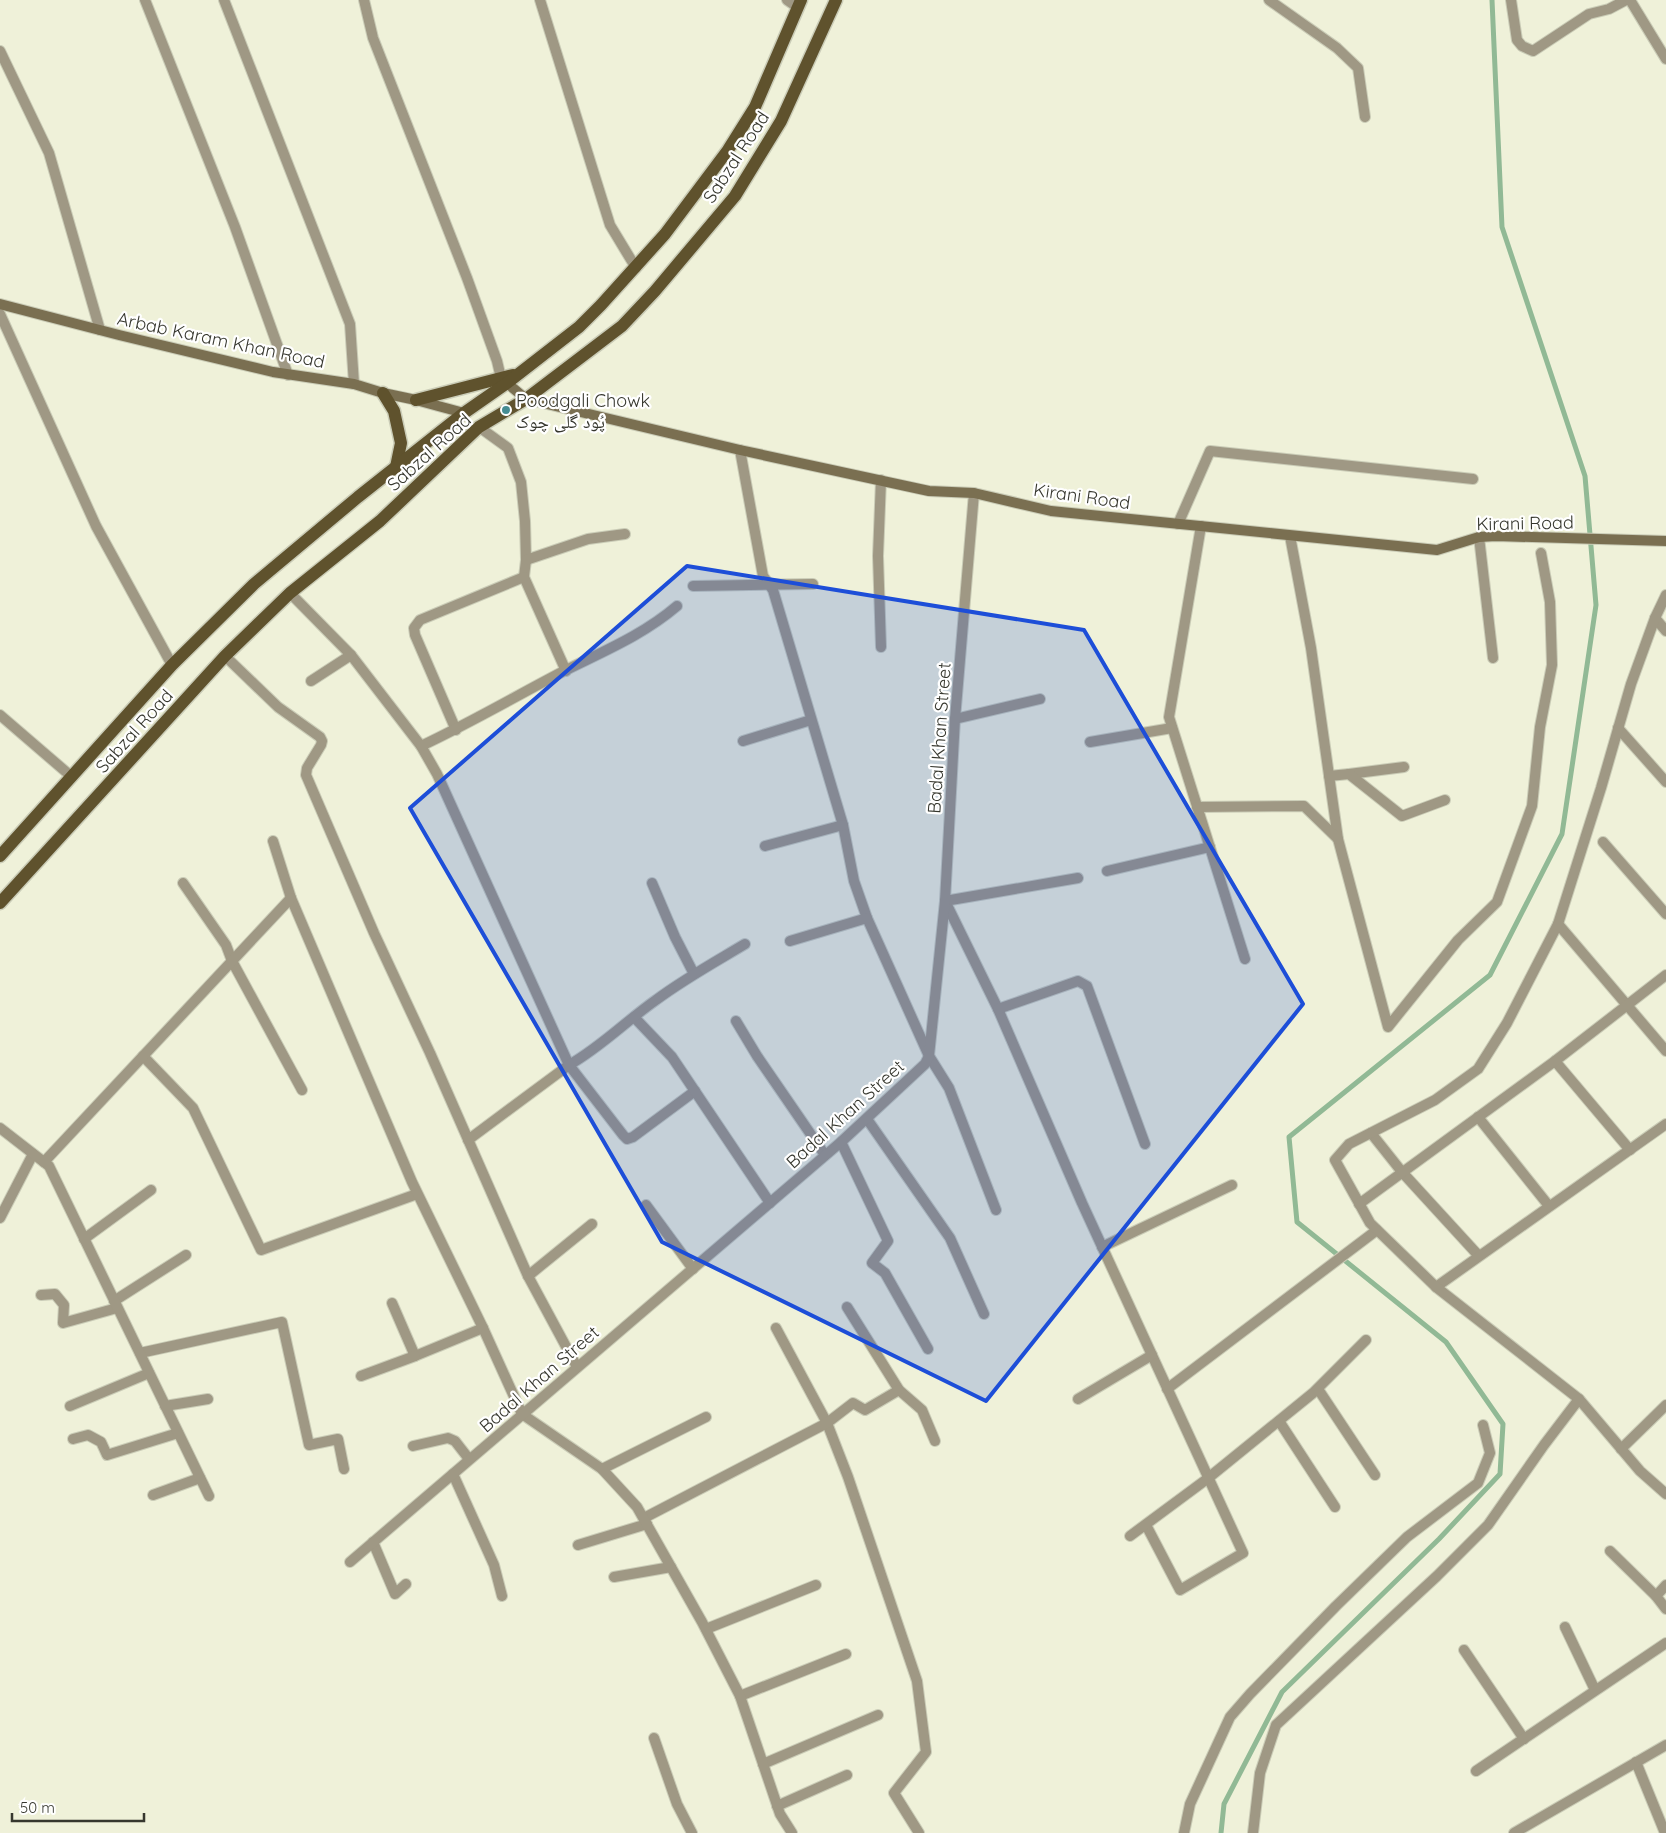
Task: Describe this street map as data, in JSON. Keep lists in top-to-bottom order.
{
  "streets": {
    "main road": ["Sabzal Road", "Arbab Karam Khan Road", "Kirani Road"],
    "street": ["Badal Khan Street"]
  },
  "crossings": [
    ["Sabzal Road", "Arbab Karam Khan Road"],
    ["Sabzal Road", "Kirani Road"],
    ["Kirani Road", "Badal Khan Street"]
  ],
  "places": ["Poodgali Chowk پُود گلی چوک"],
  "scale_bar": "50 m"
}
